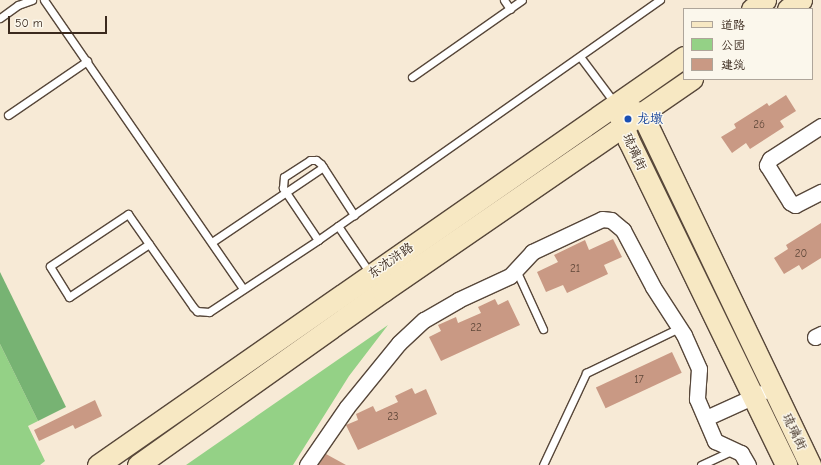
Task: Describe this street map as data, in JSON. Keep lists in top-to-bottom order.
{
  "streets": {
    "main road": ["琉璃街", "东沈浒路"]
  },
  "crossings": [
    ["琉璃街", "东沈浒路"]
  ],
  "places": ["龙墩"],
  "house_numbers": [
    "26",
    "20",
    "21",
    "22",
    "17",
    "23"
  ],
  "legend": ["道路", "公园", "建筑"],
  "scale_bar": "50 m"
}
